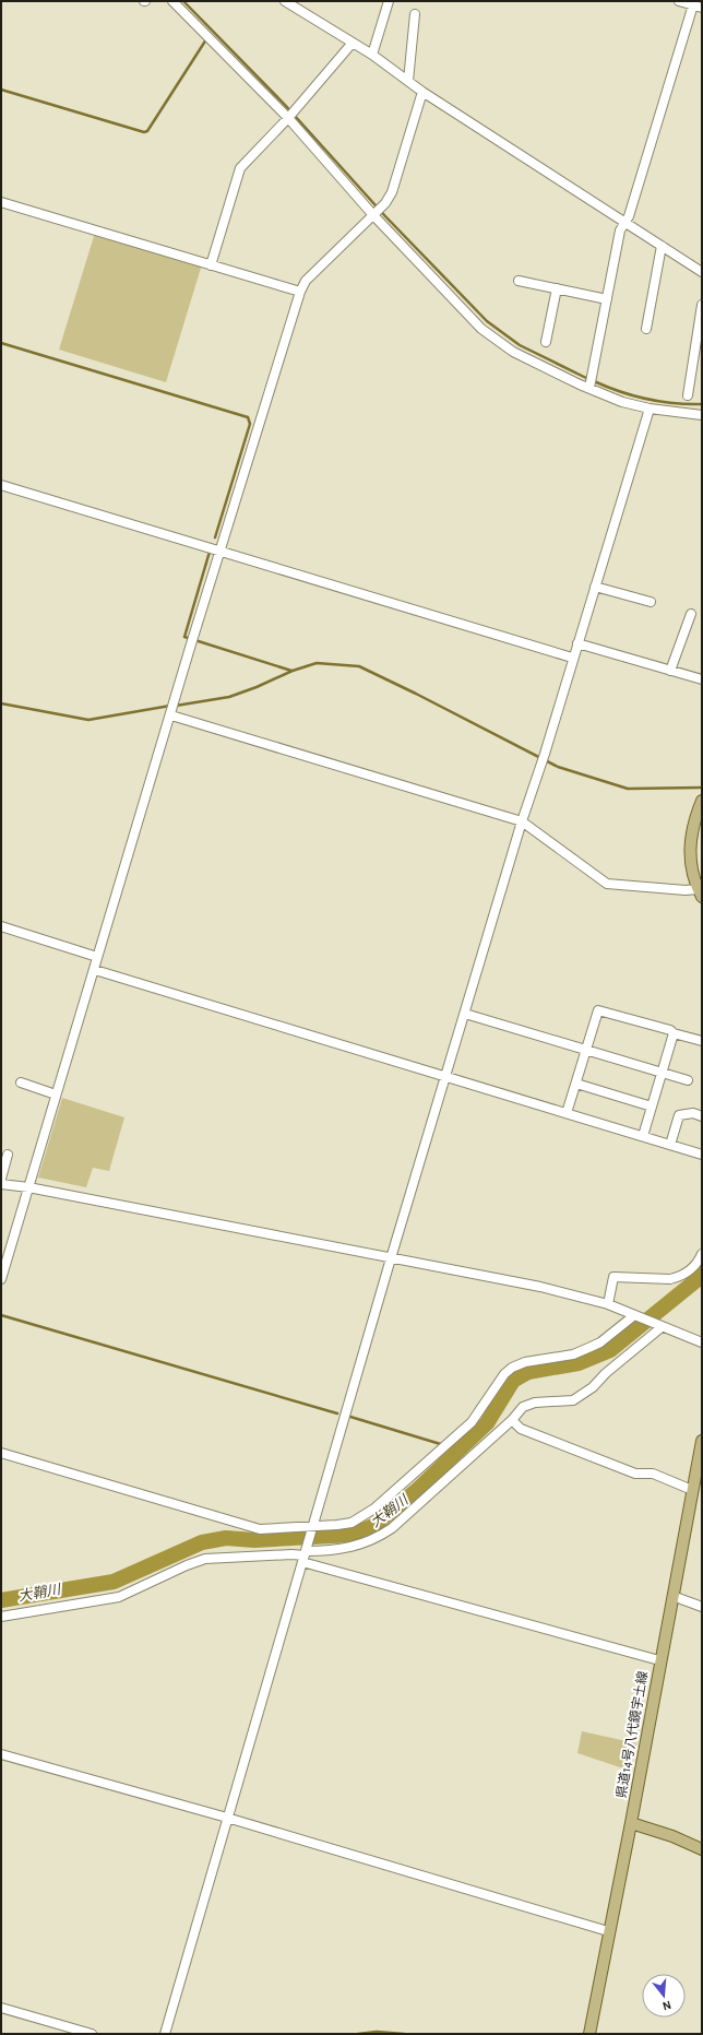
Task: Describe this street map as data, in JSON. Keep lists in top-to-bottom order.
{
  "streets": {
    "main road": ["県道14号八代鏡宇土線"]
  },
  "water": ["大鞘川"],
  "north": "bottom"
}
